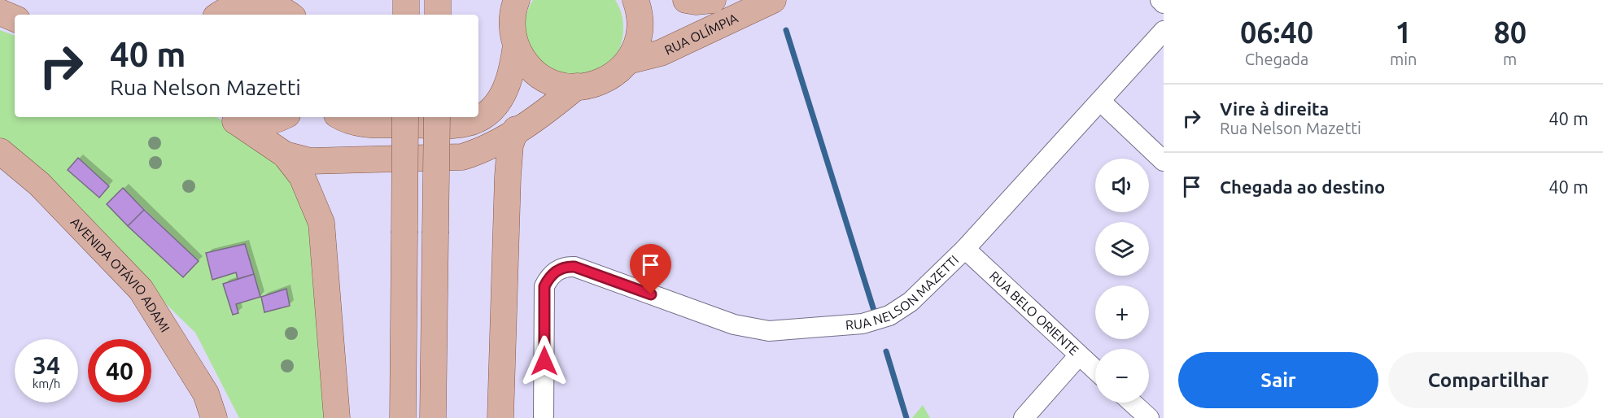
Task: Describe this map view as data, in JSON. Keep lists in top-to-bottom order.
{
  "streets": {
    "main road": ["RUA OLÍMPIA", "AVENIDA OTÁVIO ADAMI"],
    "street": ["RUA NELSON MAZETTI", "RUA BELO ORIENTE"]
  },
  "crossings": [
    ["RUA NELSON MAZETTI", "RUA BELO ORIENTE"]
  ],
  "page": {
    "eta": [
      "06:40",
      "Chegada",
      "1",
      "min",
      "80",
      "m"
    ],
    "turn": ["40 m", "Rua Nelson Mazetti"],
    "list": [
      {
        "name": "Vire à direita",
        "note": "Rua Nelson Mazetti",
        "value": "40 m"
      },
      {
        "name": "Chegada ao destino",
        "value": "40 m"
      }
    ],
    "map_buttons": ["+", "−"],
    "speed": "34 km/h",
    "limit": "40",
    "buttons": ["Sair", "Compartilhar"]
  }
}
